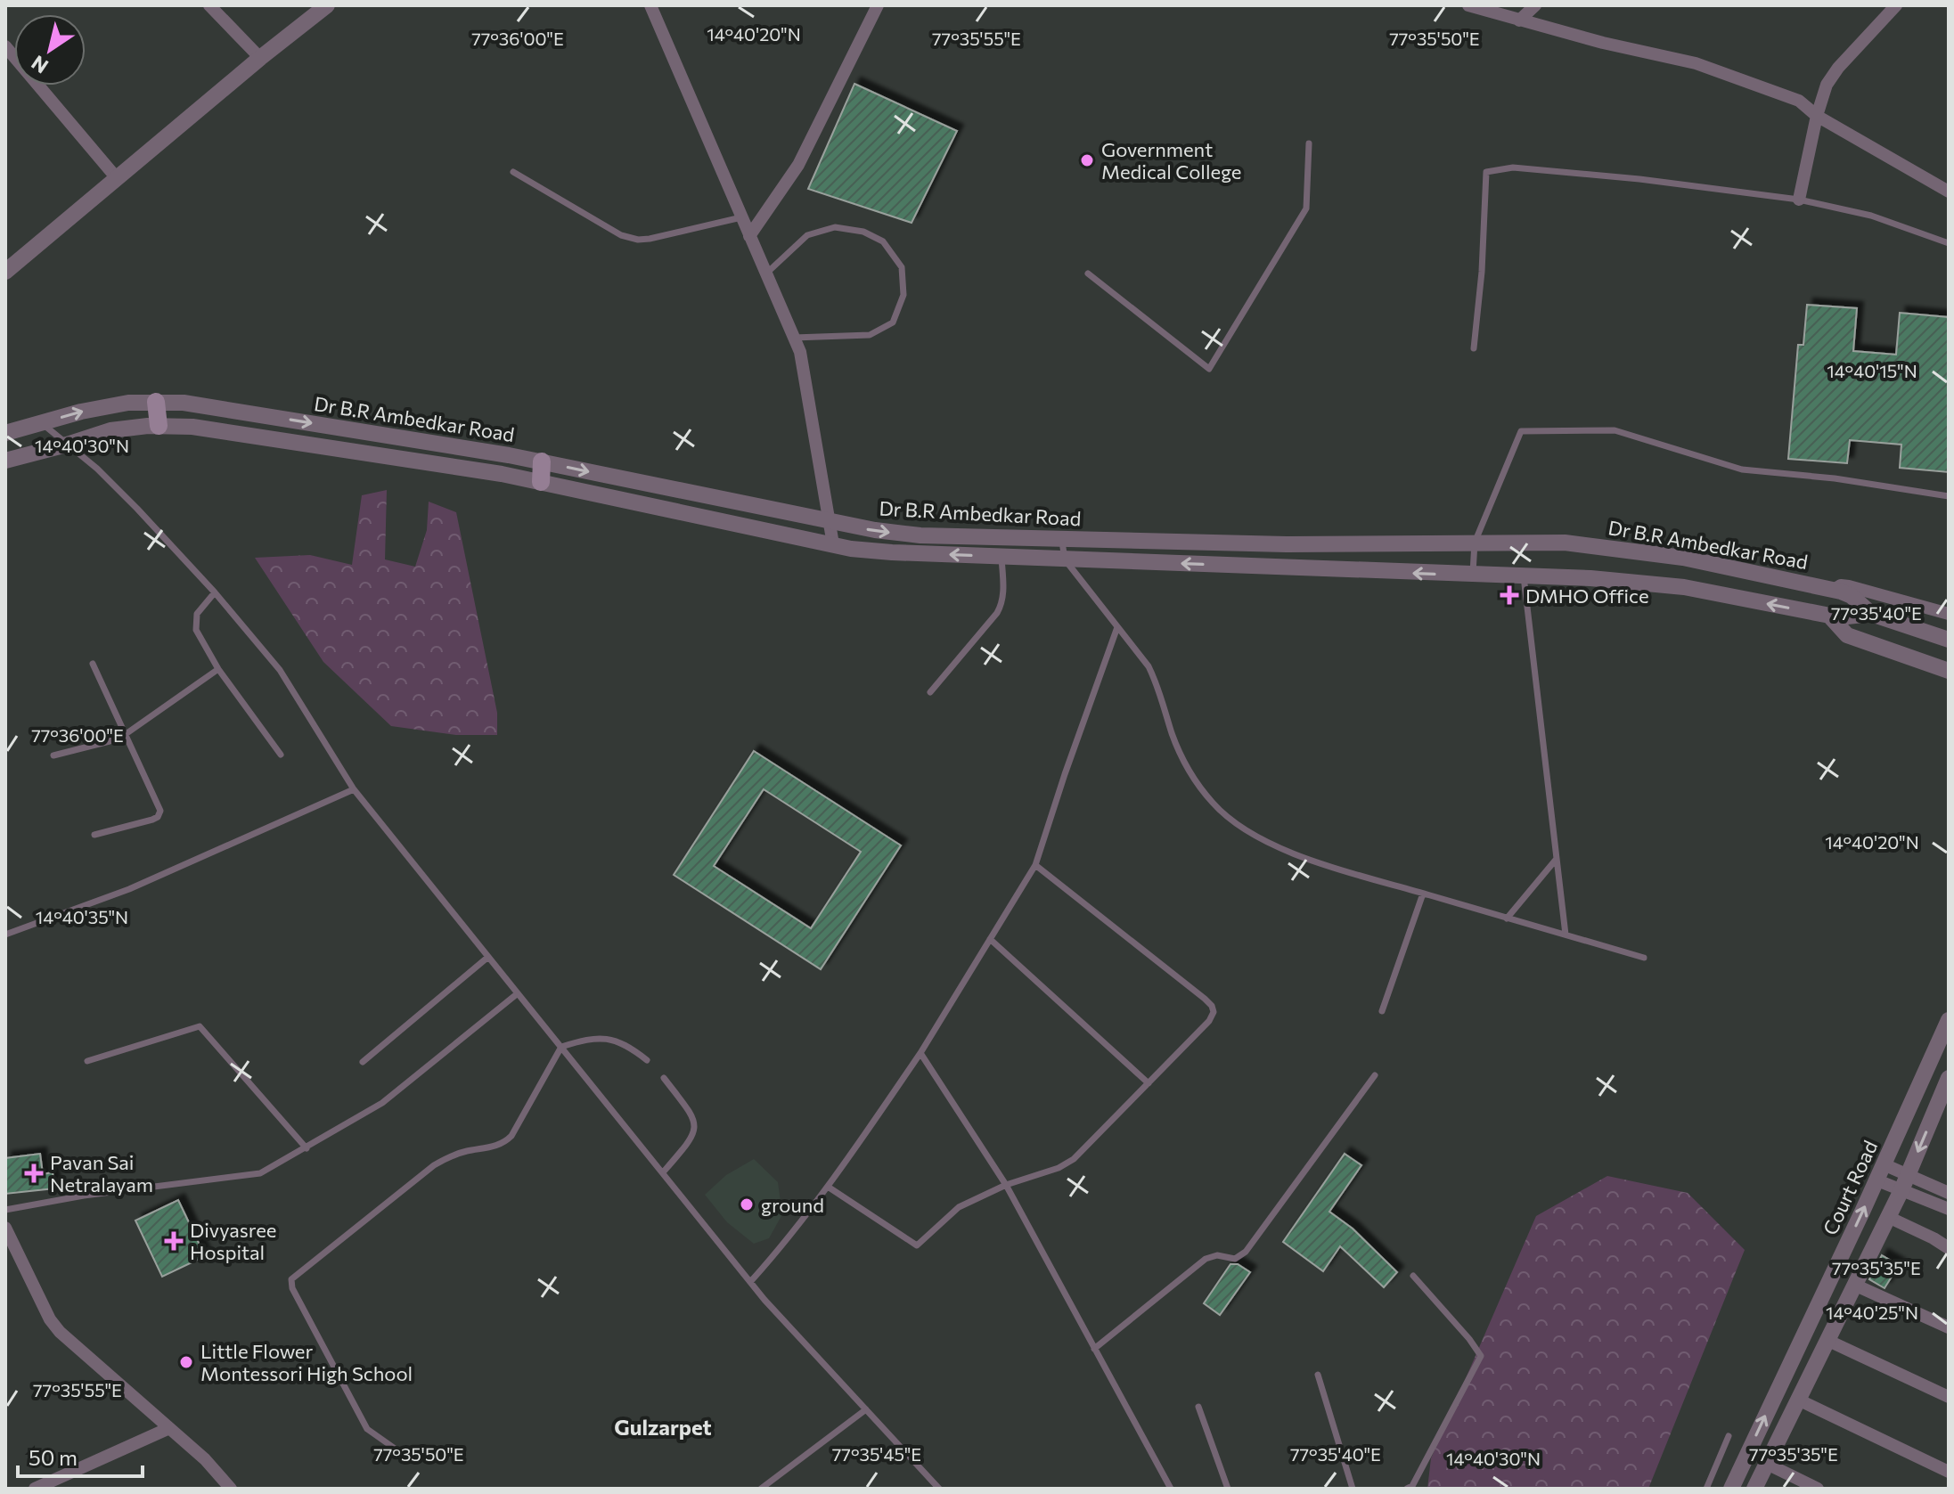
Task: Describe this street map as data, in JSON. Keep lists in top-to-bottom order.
{
  "streets": {
    "street": ["Dr B.R Ambedkar Road", "Court Road"]
  },
  "districts": ["Gulzarpet"],
  "places": {
    "other": ["Government Medical College", "ground", "Little Flower Montessori High School"],
    "health": ["DMHO Office", "Pavan Sai Netralayam", "Divyasree Hospital"]
  },
  "scale_bar": "50 m",
  "north": "bottom left",
  "coordinates": [
    "14°40'20\"N",
    "77°36'00\"E",
    "77°35'55\"E",
    "77°35'50\"E",
    "14°40'15\"N",
    "14°40'30\"N",
    "77°35'40\"E",
    "14°40'35\"N",
    "77°35'35\"E",
    "14°40'25\"N",
    "77°35'45\"E"
  ]
}
